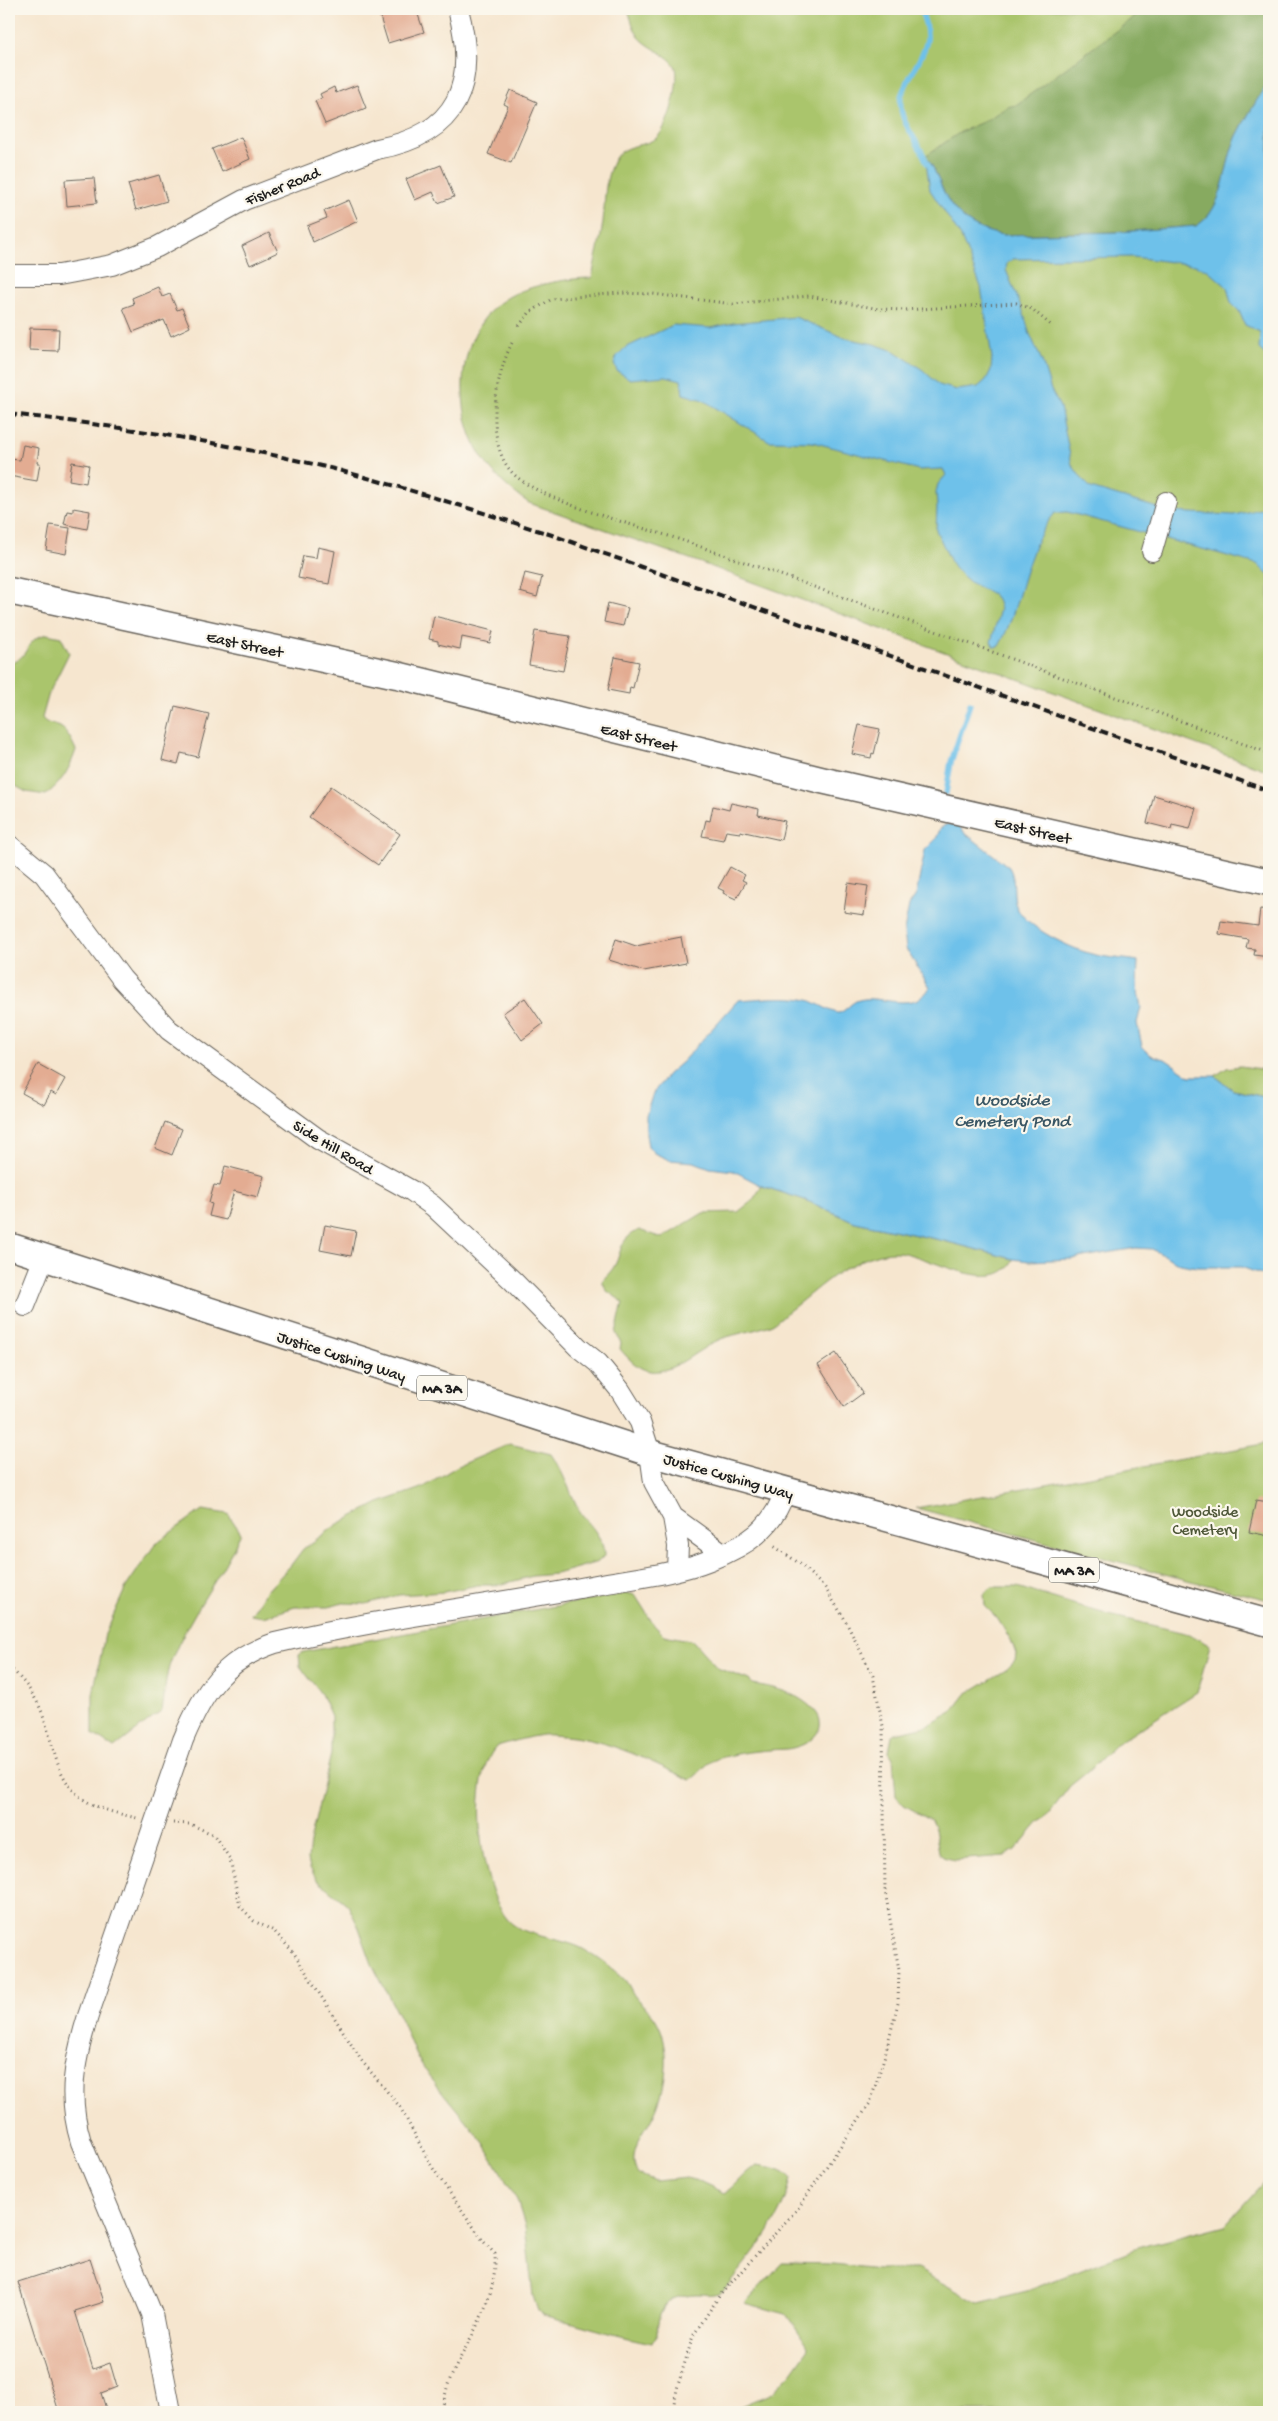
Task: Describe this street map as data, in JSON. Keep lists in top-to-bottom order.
{
  "streets": {
    "main road": ["East Street", "Justice Cushing Way", "MA 3A"],
    "street": ["Fisher Road", "Side Hill Road"]
  },
  "crossings": [
    ["Side Hill Road", "Justice Cushing Way"]
  ],
  "water": ["Woodside Cemetery Pond"],
  "parks": ["Woodside Cemetery"]
}
